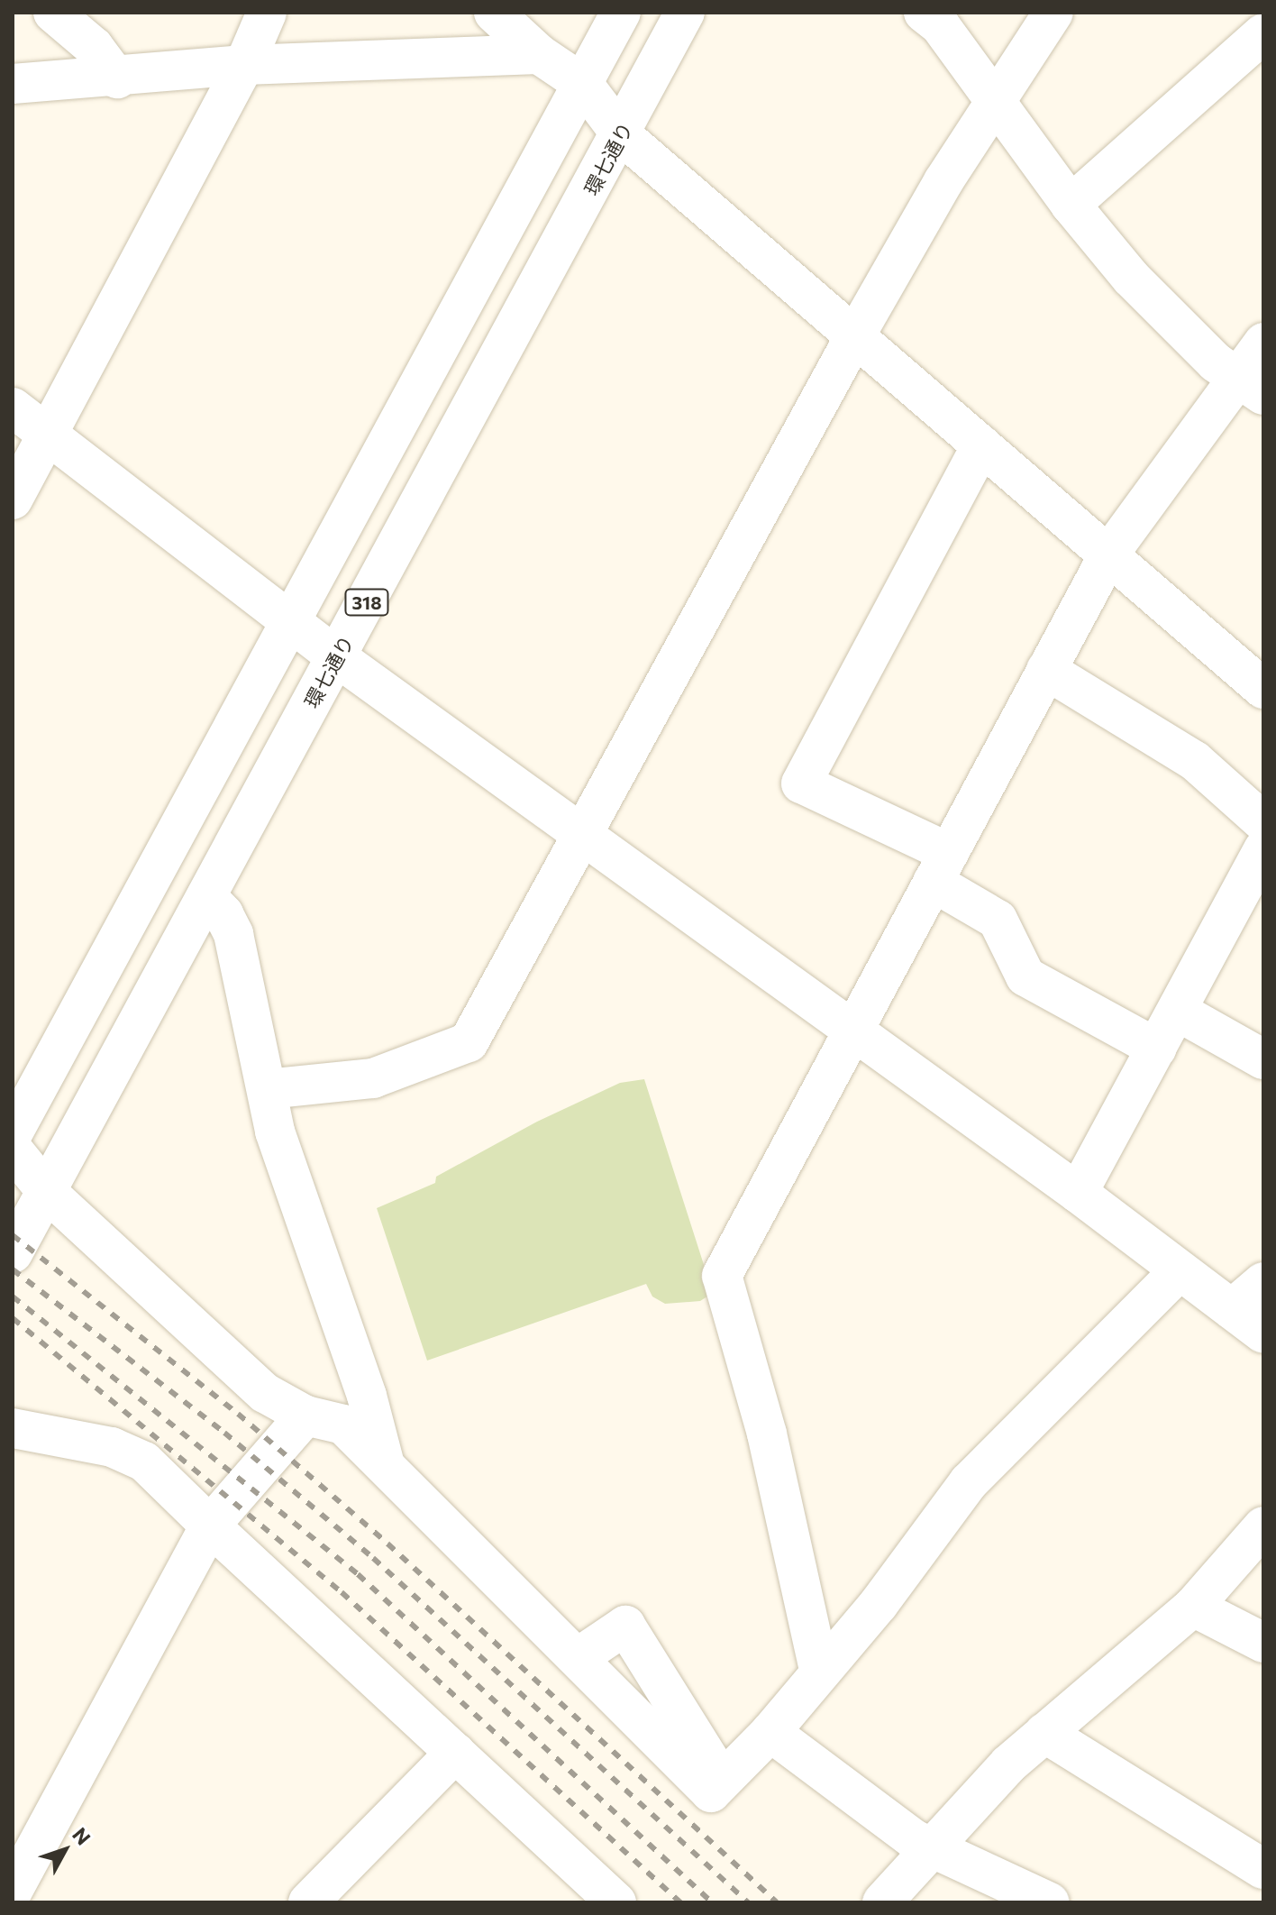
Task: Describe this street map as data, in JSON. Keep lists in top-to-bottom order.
{
  "streets": {
    "street": ["環七通り", "318"]
  },
  "north": "top right"
}
